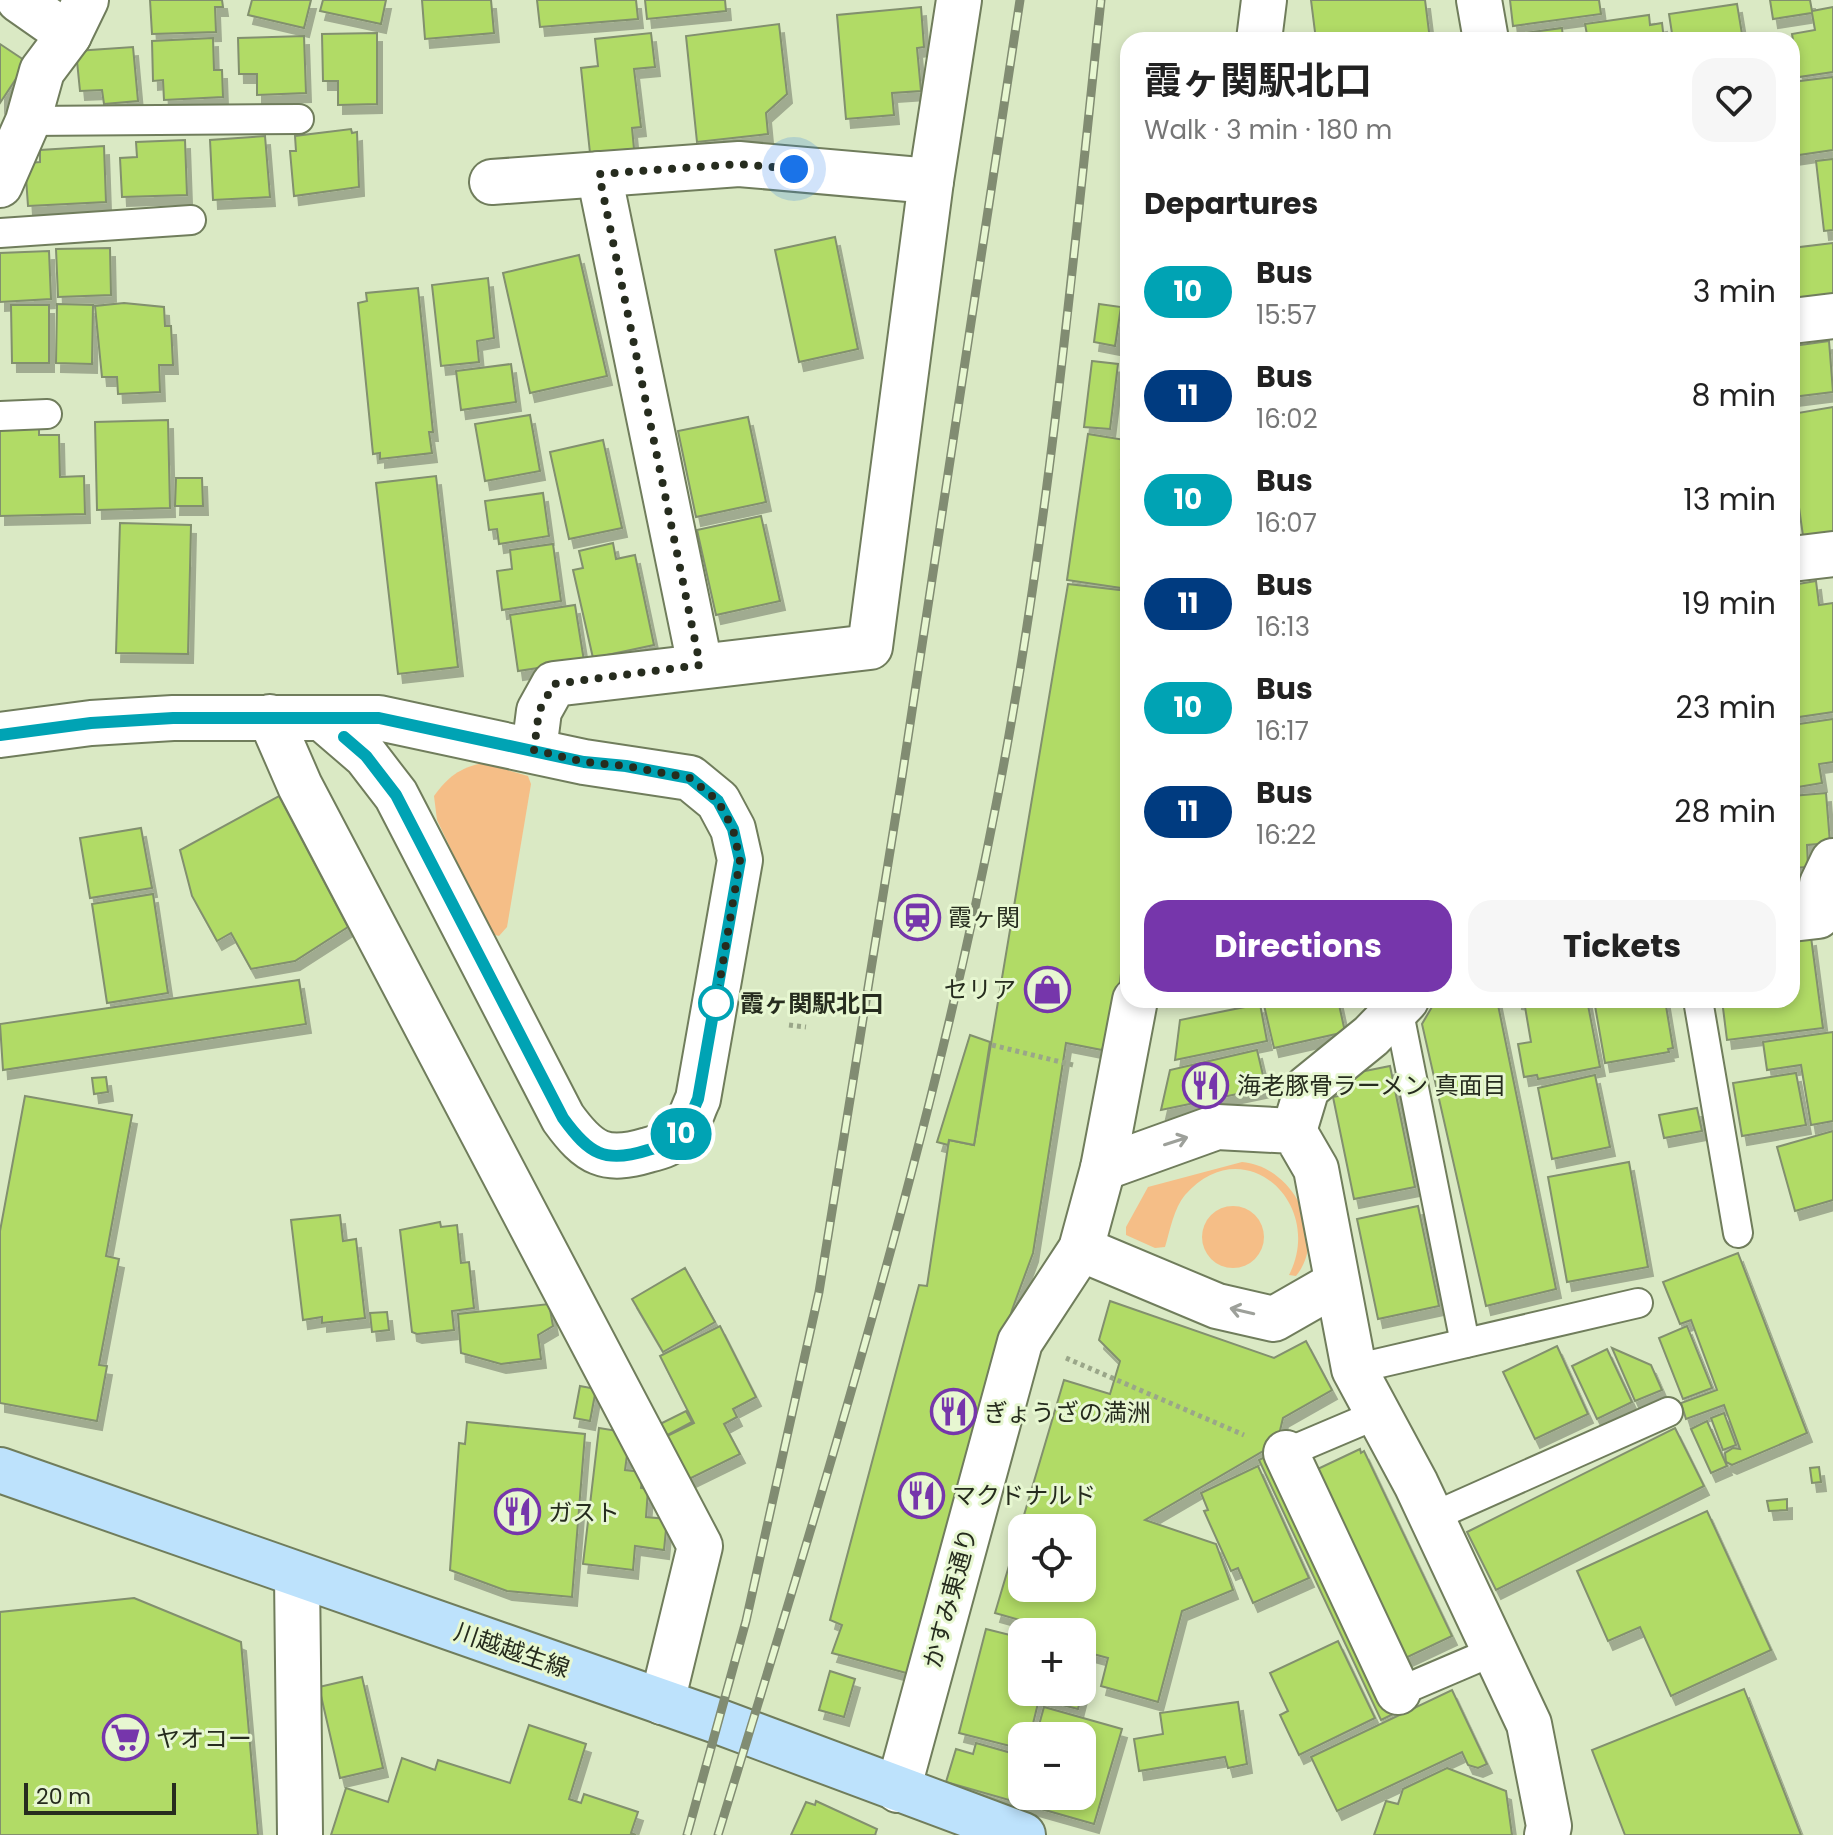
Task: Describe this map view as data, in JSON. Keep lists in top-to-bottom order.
{
  "streets": {
    "main road": ["川越越生線"],
    "street": ["かすみ東通り"]
  },
  "crossings": [
    ["かすみ東通り", "川越越生線"]
  ],
  "places": {
    "station": ["霞ヶ関"],
    "shop": ["セリア"],
    "other": ["霞ヶ関駅北口"],
    "restaurant": [
      "海老豚骨ラーメン 真面目",
      "ぎょうざの満洲",
      "マクドナルド",
      "ガスト"
    ],
    "supermarket": ["ヤオコー"]
  },
  "lines": ["bus line 10"],
  "scale_bar": "20 m",
  "page": {
    "on_map": "10",
    "heading": [
      ["霞ヶ関駅北口", "Walk · 3 min · 180 m"],
      "Departures"
    ],
    "list": [
      {
        "mark": "10",
        "name": "Bus",
        "note": "15:57",
        "value": "3 min"
      },
      {
        "mark": "11",
        "name": "Bus",
        "note": "16:02",
        "value": "8 min"
      },
      {
        "mark": "10",
        "name": "Bus",
        "note": "16:07",
        "value": "13 min"
      },
      {
        "mark": "11",
        "name": "Bus",
        "note": "16:13",
        "value": "19 min"
      },
      {
        "mark": "10",
        "name": "Bus",
        "note": "16:17",
        "value": "23 min"
      },
      {
        "mark": "11",
        "name": "Bus",
        "note": "16:22",
        "value": "28 min"
      }
    ],
    "buttons": ["Directions", "Tickets"],
    "map_buttons": ["+", "−"],
    "scale": "20 m"
  }
}
